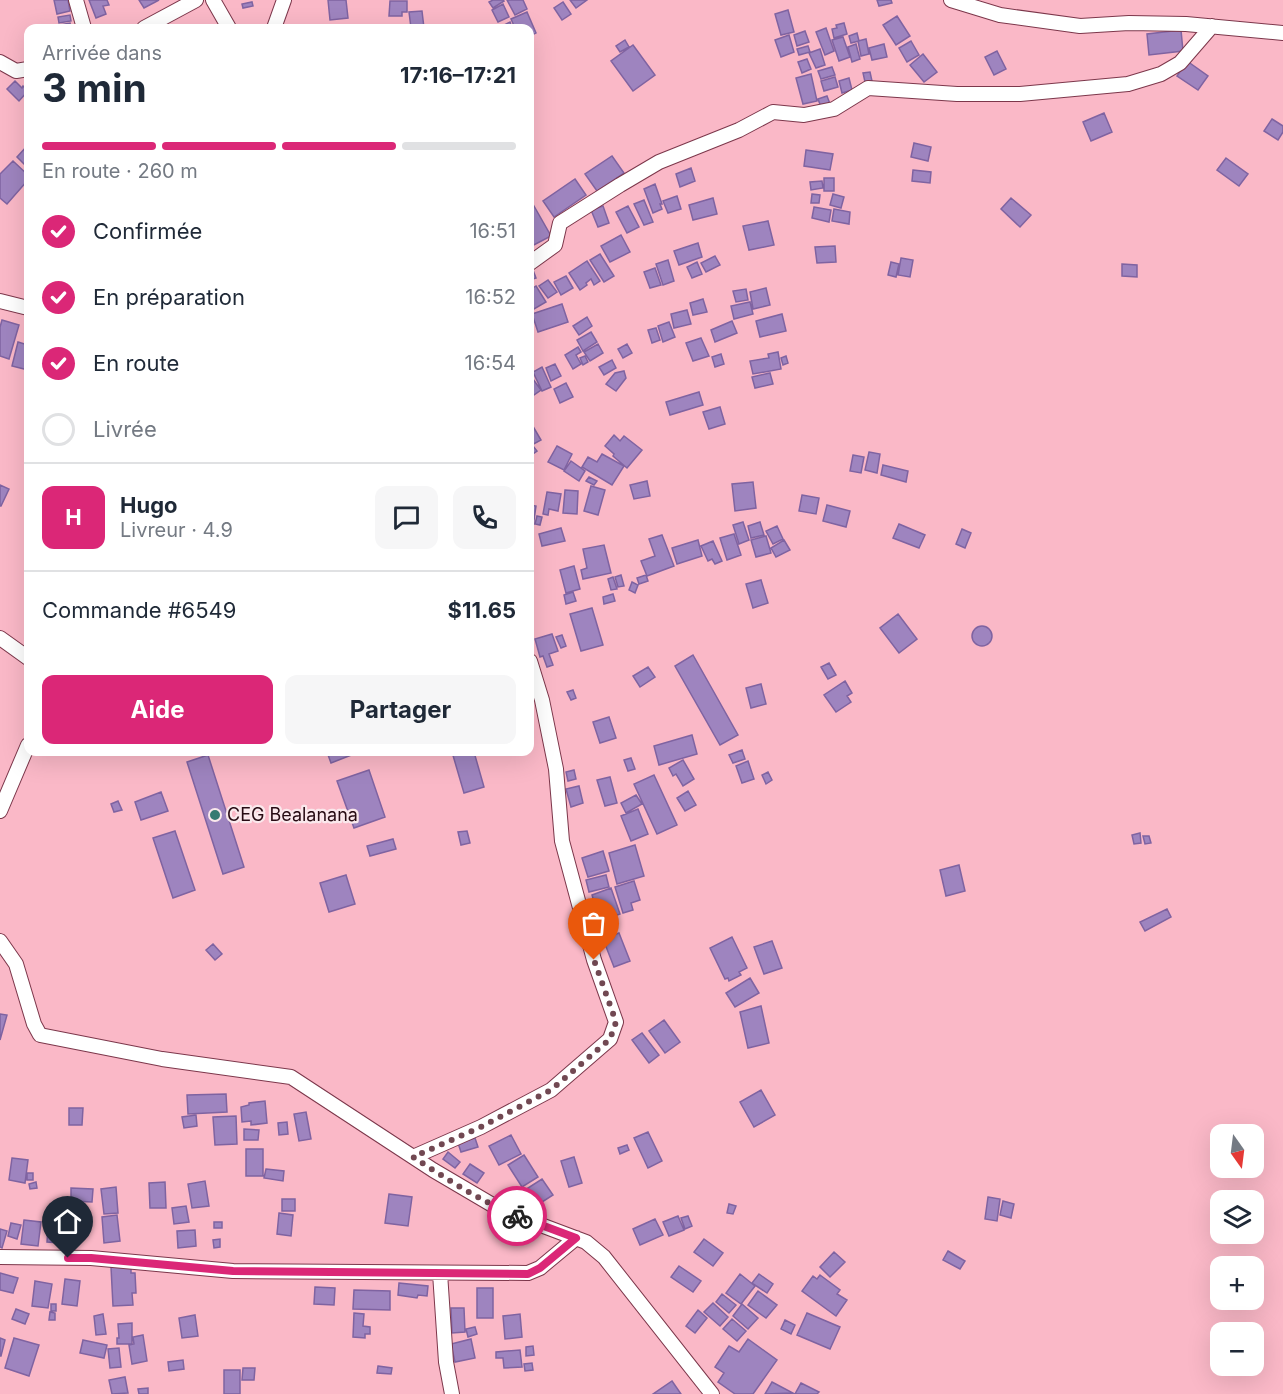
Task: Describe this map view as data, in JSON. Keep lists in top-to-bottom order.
{
  "places": ["CEG Bealanana"],
  "north": "bottom",
  "page": {
    "heading": ["3 min", "Arrivée dans", "17:16–17:21"],
    "panel": [
      "Hugo",
      "Livreur · 4.9",
      "Commande #6549",
      "$11.65"
    ],
    "bar": "En route · 260 m",
    "list": [
      ["Confirmée", "16:51"],
      ["En préparation", "16:52"],
      ["En route", "16:54"],
      "Livrée"
    ],
    "round": "H",
    "buttons": ["Aide", "Partager"],
    "map_buttons": ["+", "−"]
  }
}
